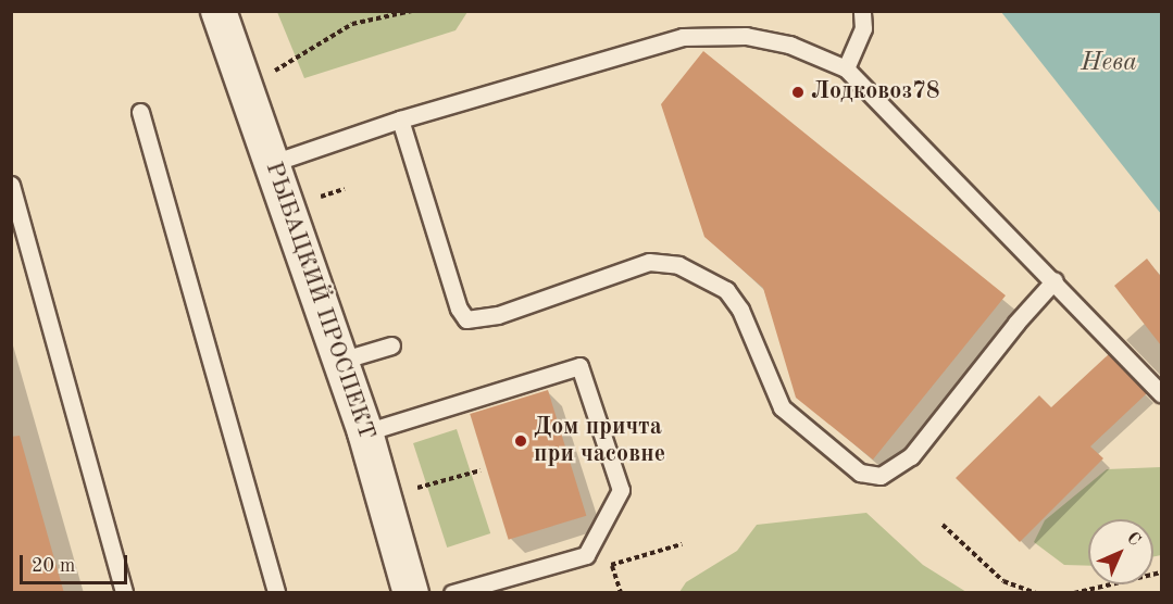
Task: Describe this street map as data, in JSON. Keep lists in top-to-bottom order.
{
  "streets": {
    "street": ["РЫБАЦКИЙ ПРОСПЕКТ"]
  },
  "water": ["Нева"],
  "places": ["Лодковоз78", "Дом причта при часовне"],
  "scale_bar": "20 m",
  "north": "top right"
}
